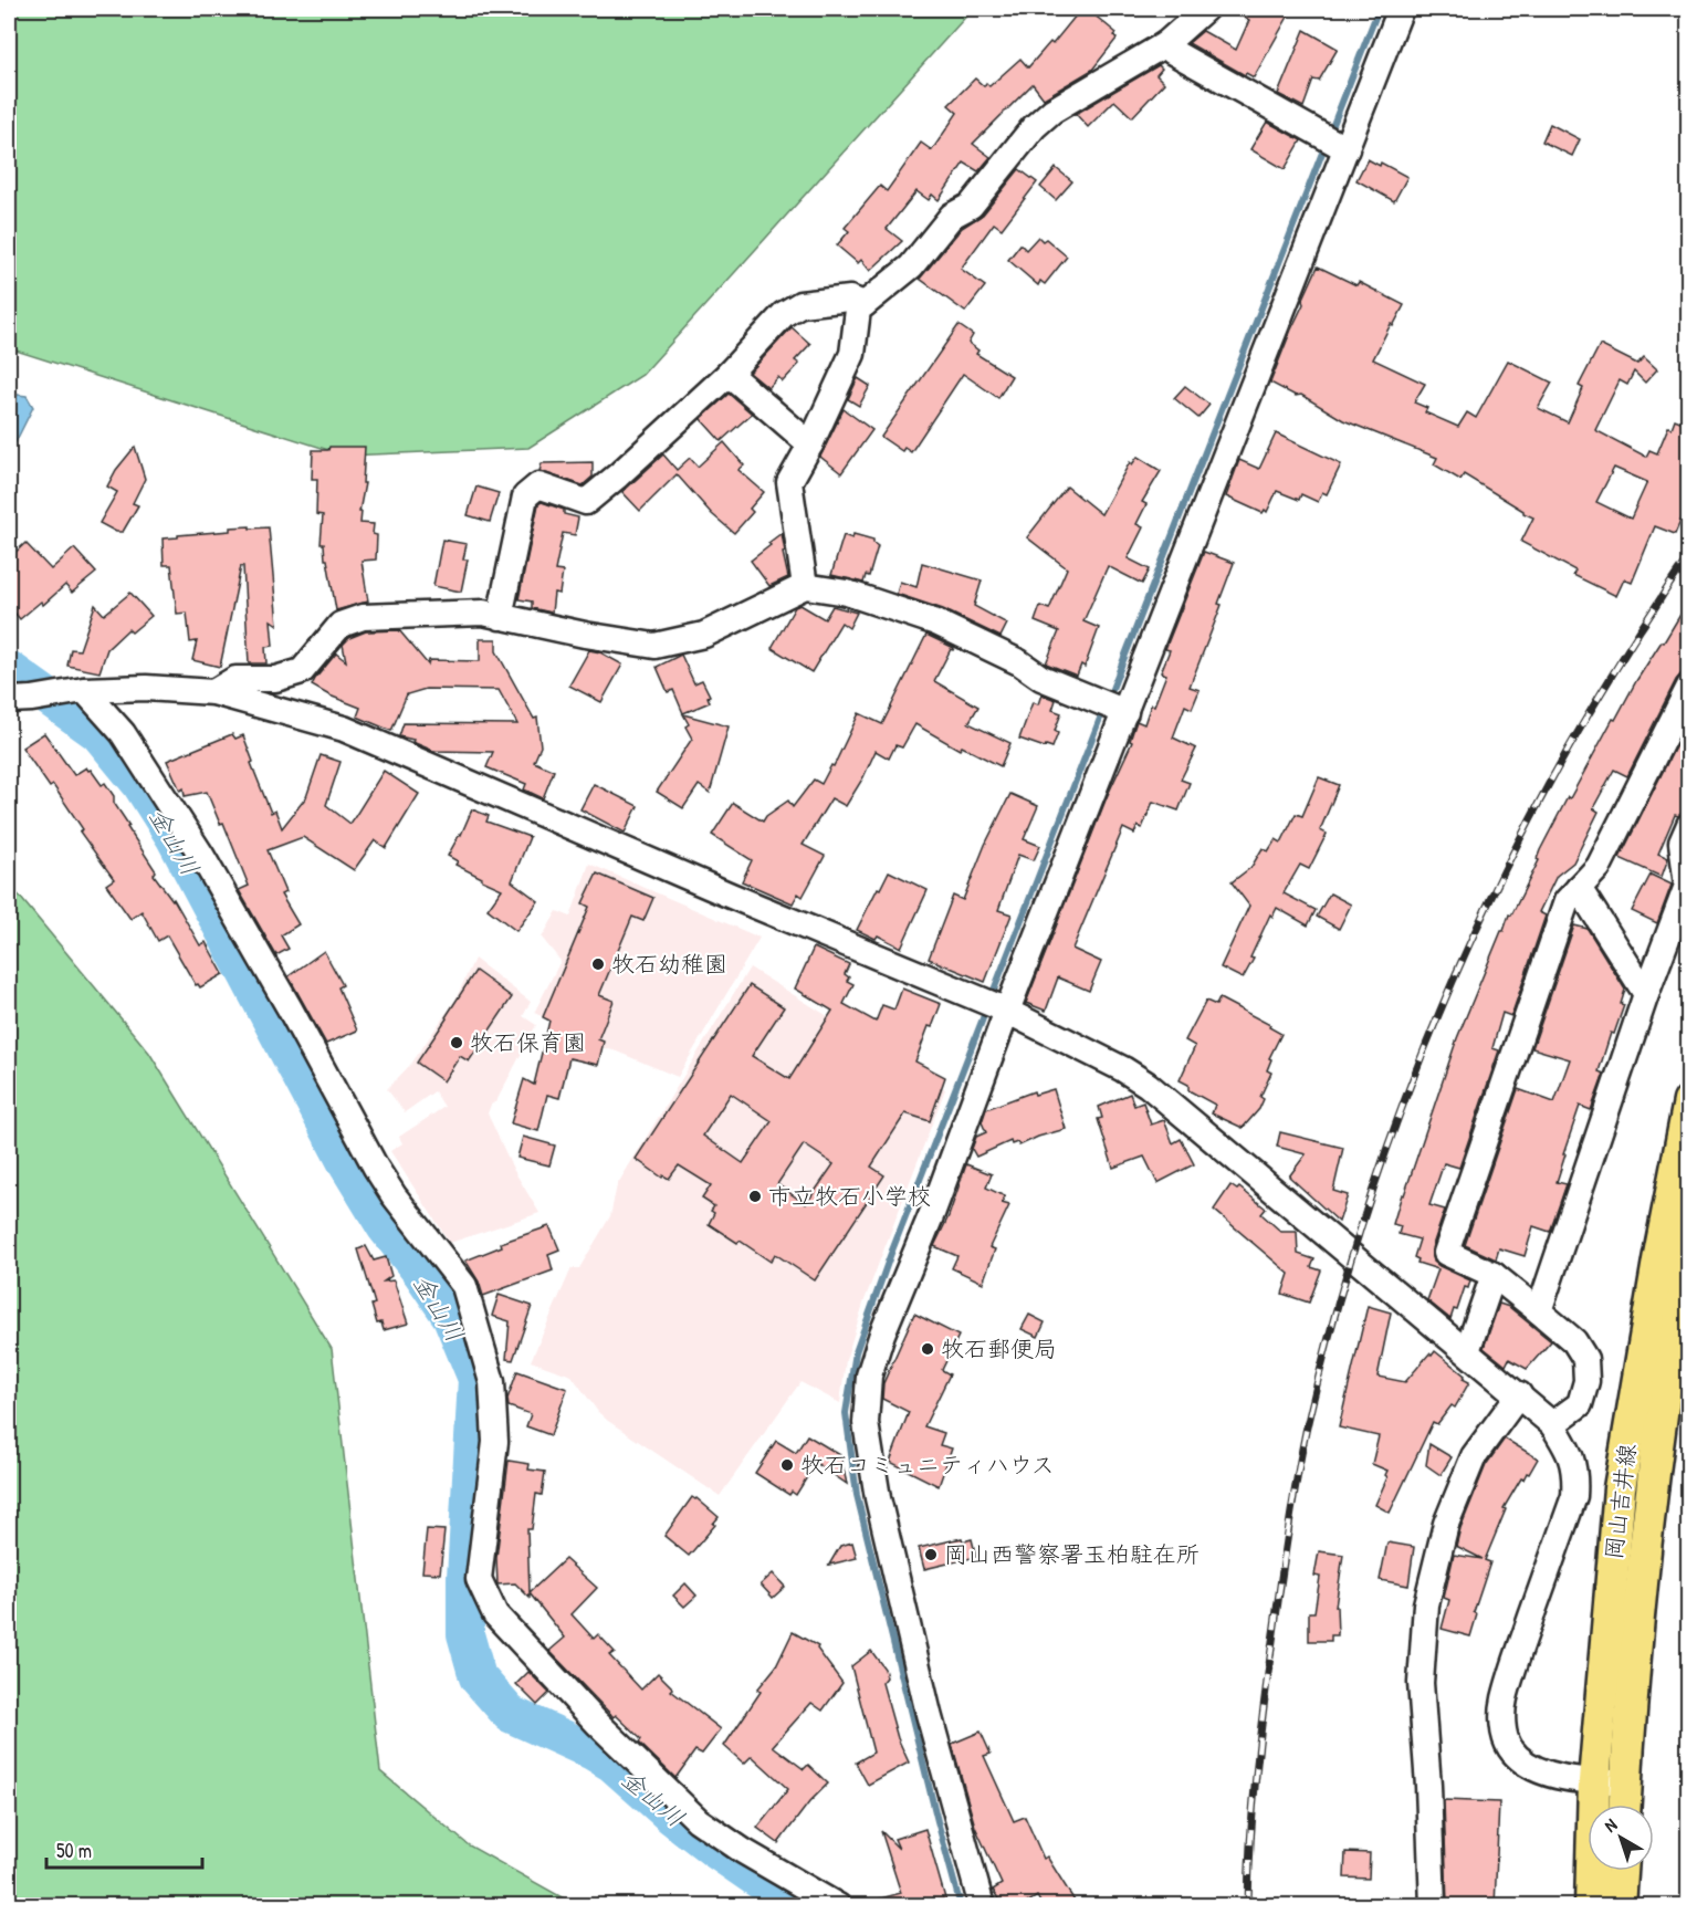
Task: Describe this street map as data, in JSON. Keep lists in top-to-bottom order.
{
  "streets": {
    "main road": ["岡山吉井線"]
  },
  "water": ["金山川"],
  "places": [
    "牧石幼稚園",
    "牧石保育園",
    "市立牧石小学校",
    "牧石郵便局",
    "牧石コミュニティハウス",
    "岡山西警察署玉柏駐在所"
  ],
  "scale_bar": "50 m",
  "north": "top left"
}
